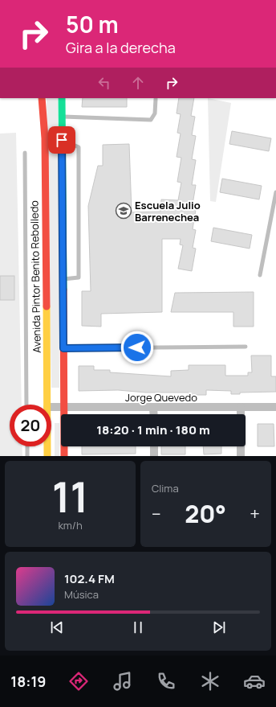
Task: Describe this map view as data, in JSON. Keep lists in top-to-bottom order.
{
  "streets": {
    "street": ["Avenida Pintor Benito Rebolledo", "Jorge Quevedo"]
  },
  "places": {
    "school or university": ["Escuela Julio Barrenechea"]
  },
  "page": {
    "turn": ["50 m", "Gira a la derecha"],
    "limit": "20",
    "trip": "18:20 · 1 min · 180 m",
    "tile": [
      ["11", "km/h"],
      "Clima"
    ],
    "heat": ["−", "20°", "+"],
    "song": ["102.4 FM", "Música"],
    "tabs": "18:19"
  }
}
